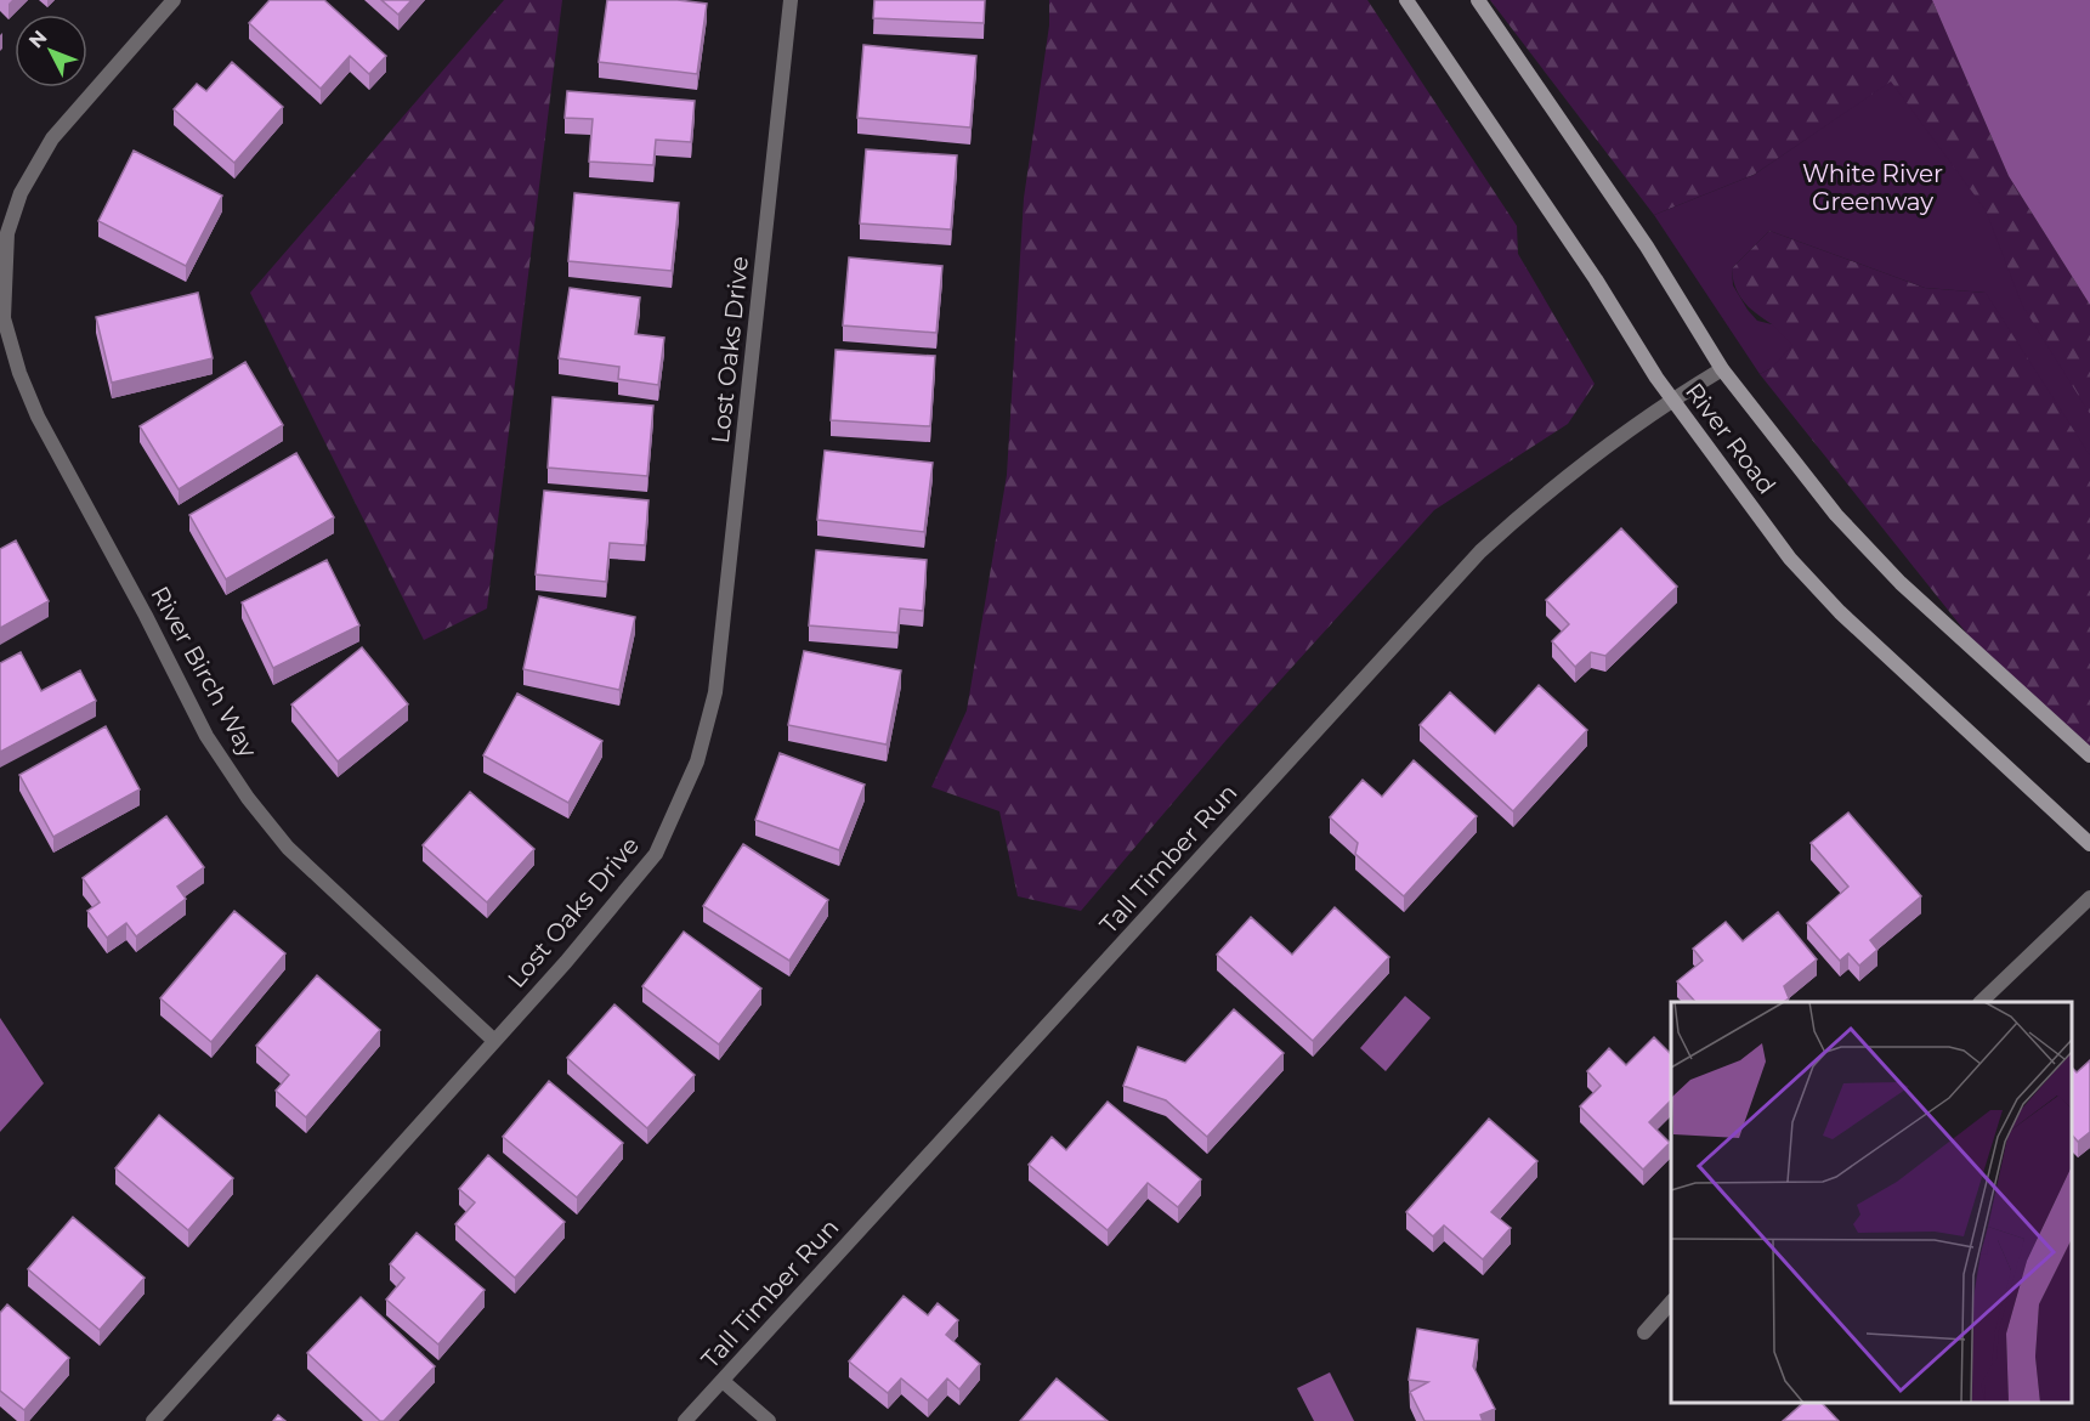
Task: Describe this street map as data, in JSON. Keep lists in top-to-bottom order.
{
  "streets": {
    "main road": ["River Road"],
    "street": ["Lost Oaks Drive", "River Birch Way", "Tall Timber Run"]
  },
  "crossings": [
    ["Lost Oaks Drive", "River Birch Way"],
    ["River Road", "Tall Timber Run"]
  ],
  "parks": ["White River Greenway"],
  "north": "top left"
}
